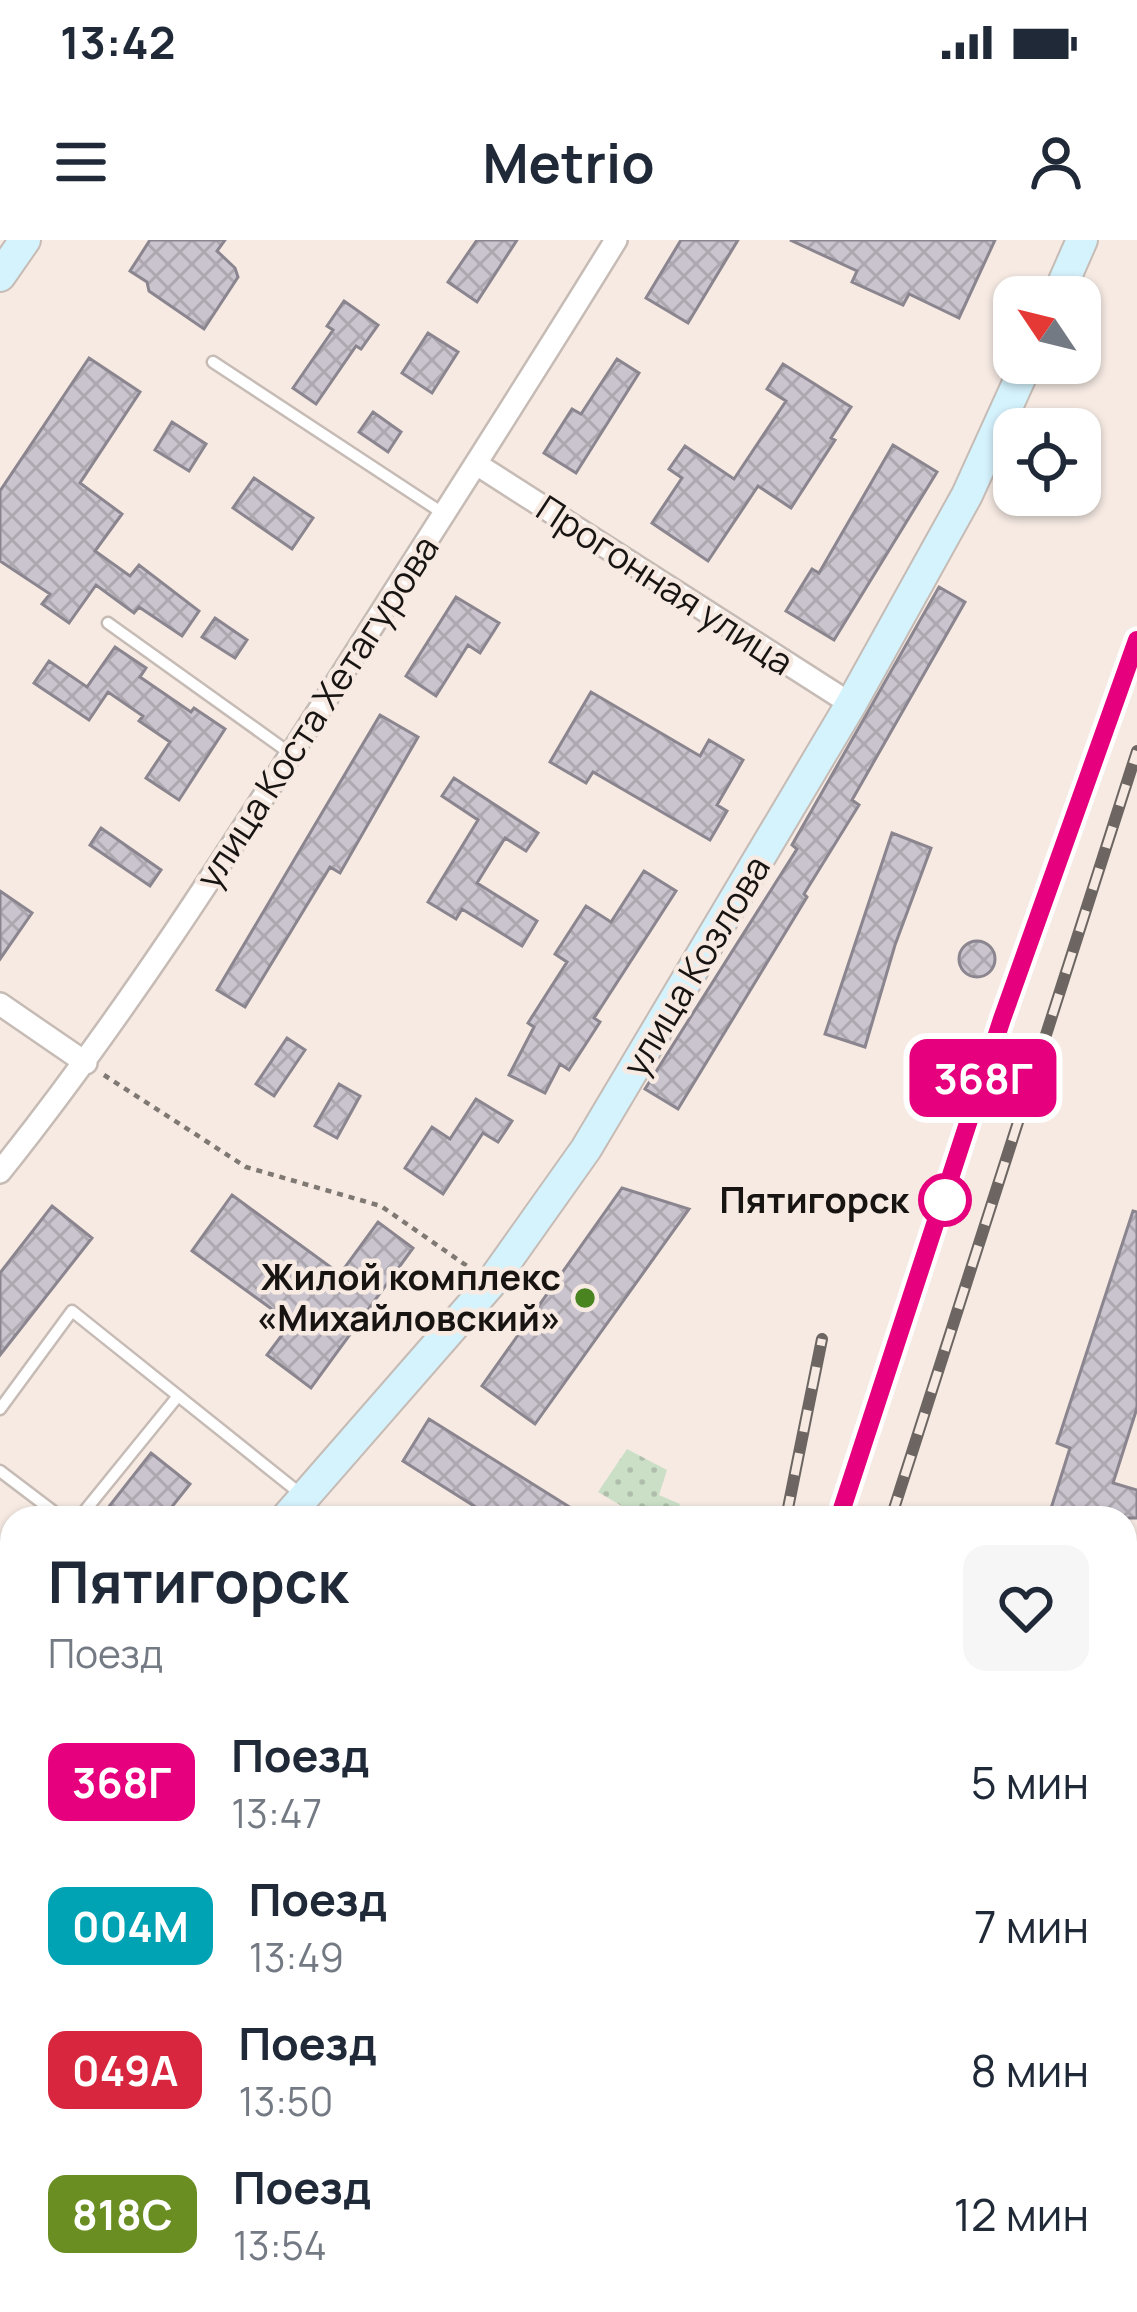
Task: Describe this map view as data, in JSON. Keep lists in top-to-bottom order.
{
  "streets": {
    "street": ["Прогонная улица", "улица Коста Хетагурова", "улица Козлова"]
  },
  "crossings": [
    ["Прогонная улица", "улица Коста Хетагурова"],
    ["Прогонная улица", "улица Козлова"]
  ],
  "places": ["Пятигорск", "Жилой комплекс «Михайловский»"],
  "north": "top left",
  "page": {
    "status": "13:42",
    "header": "Metrio",
    "on_map": "368Г",
    "heading": ["Пятигорск", "Поезд"],
    "list": [
      {
        "mark": "368Г",
        "name": "Поезд",
        "note": "13:47",
        "value": "5 мин"
      },
      {
        "mark": "004М",
        "name": "Поезд",
        "note": "13:49",
        "value": "7 мин"
      },
      {
        "mark": "049А",
        "name": "Поезд",
        "note": "13:50",
        "value": "8 мин"
      },
      {
        "mark": "818С",
        "name": "Поезд",
        "note": "13:54",
        "value": "12 мин"
      }
    ]
  }
}
